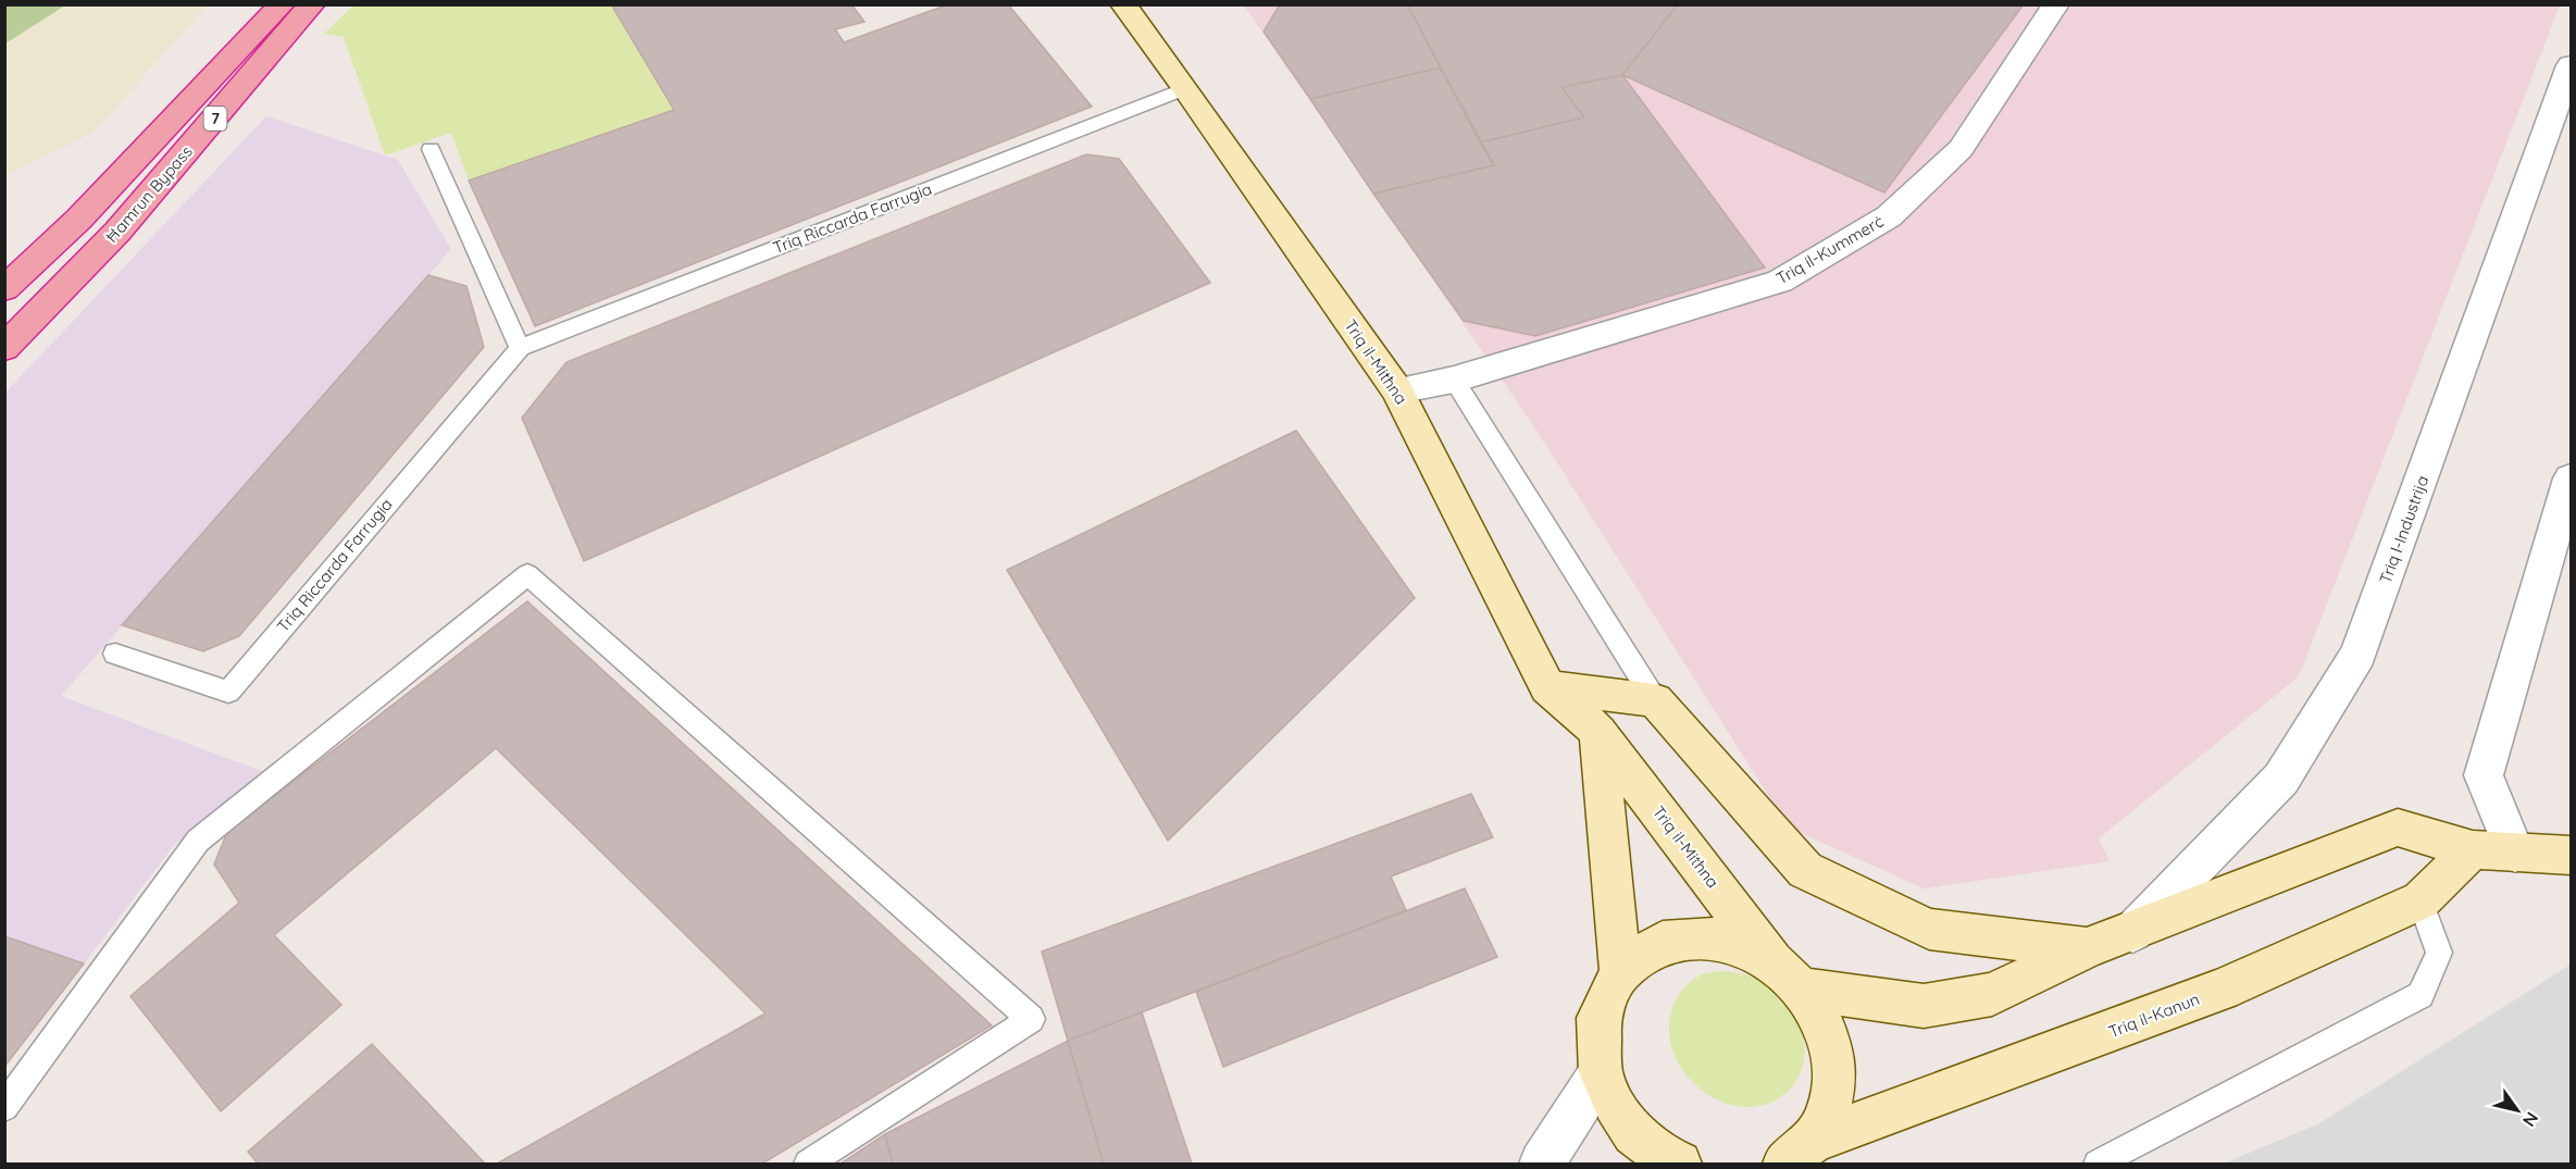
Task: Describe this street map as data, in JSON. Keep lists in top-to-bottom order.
{
  "streets": {
    "highway": ["7", "Ħamrun Bypass"],
    "main road": ["Triq il-Mitħna", "Triq il-Kanun"],
    "street": ["Triq il-Kummerċ", "Triq l-Industrija"],
    "lane": ["Triq Riccarda Farrugia"]
  },
  "crossings": [
    ["Triq Riccarda Farrugia", "Triq il-Mitħna"],
    ["Triq il-Kummerċ", "Triq il-Mitħna"],
    ["Triq il-Mitħna", "Triq il-Kanun"]
  ],
  "north": "bottom right"
}
